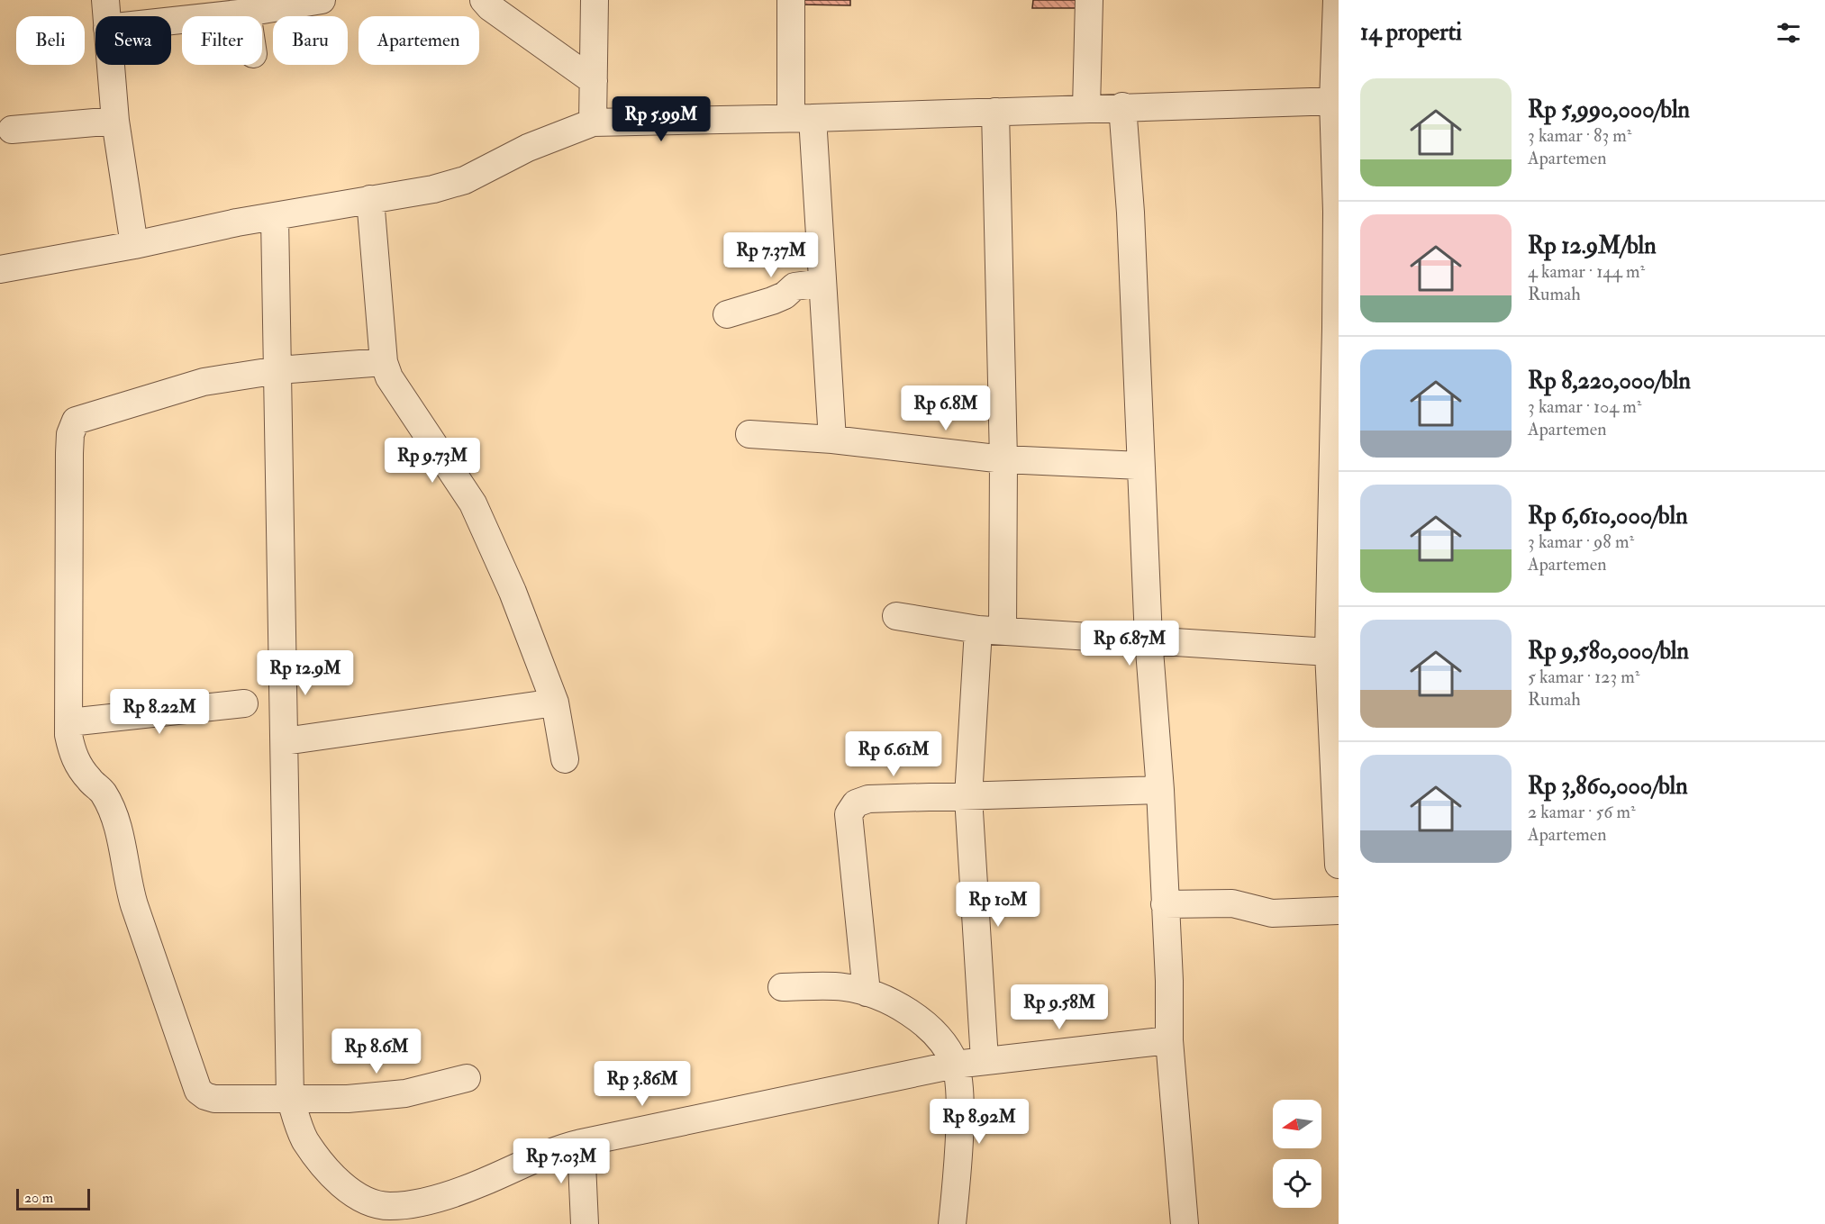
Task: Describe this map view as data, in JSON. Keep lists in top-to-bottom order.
{
  "scale_bar": "20 m",
  "north": "left",
  "page": {
    "heading": "14 properti",
    "chip": [
      "Beli",
      "Sewa",
      "Filter",
      "Baru",
      "Apartemen"
    ],
    "list": [
      {
        "name": "Rp 5,990,000/bln",
        "note": "3 kamar · 83 m² · Apartemen"
      },
      {
        "name": "Rp 12.9M/bln",
        "note": "4 kamar · 144 m² · Rumah"
      },
      {
        "name": "Rp 8,220,000/bln",
        "note": "3 kamar · 104 m² · Apartemen"
      },
      {
        "name": "Rp 6,610,000/bln",
        "note": "3 kamar · 98 m² · Apartemen"
      },
      {
        "name": "Rp 9,580,000/bln",
        "note": "5 kamar · 123 m² · Rumah"
      },
      {
        "name": "Rp 3,860,000/bln",
        "note": "2 kamar · 56 m² · Apartemen"
      }
    ],
    "price": [
      "Rp 5.99M",
      "Rp 7.37M",
      "Rp 6.8M",
      "Rp 9.73M",
      "Rp 6.87M",
      "Rp 12.9M",
      "Rp 8.22M",
      "Rp 6.61M",
      "Rp 10M",
      "Rp 9.58M",
      "Rp 8.6M",
      "Rp 3.86M",
      "Rp 8.92M",
      "Rp 7.03M"
    ],
    "scale": "20 m"
  }
}
